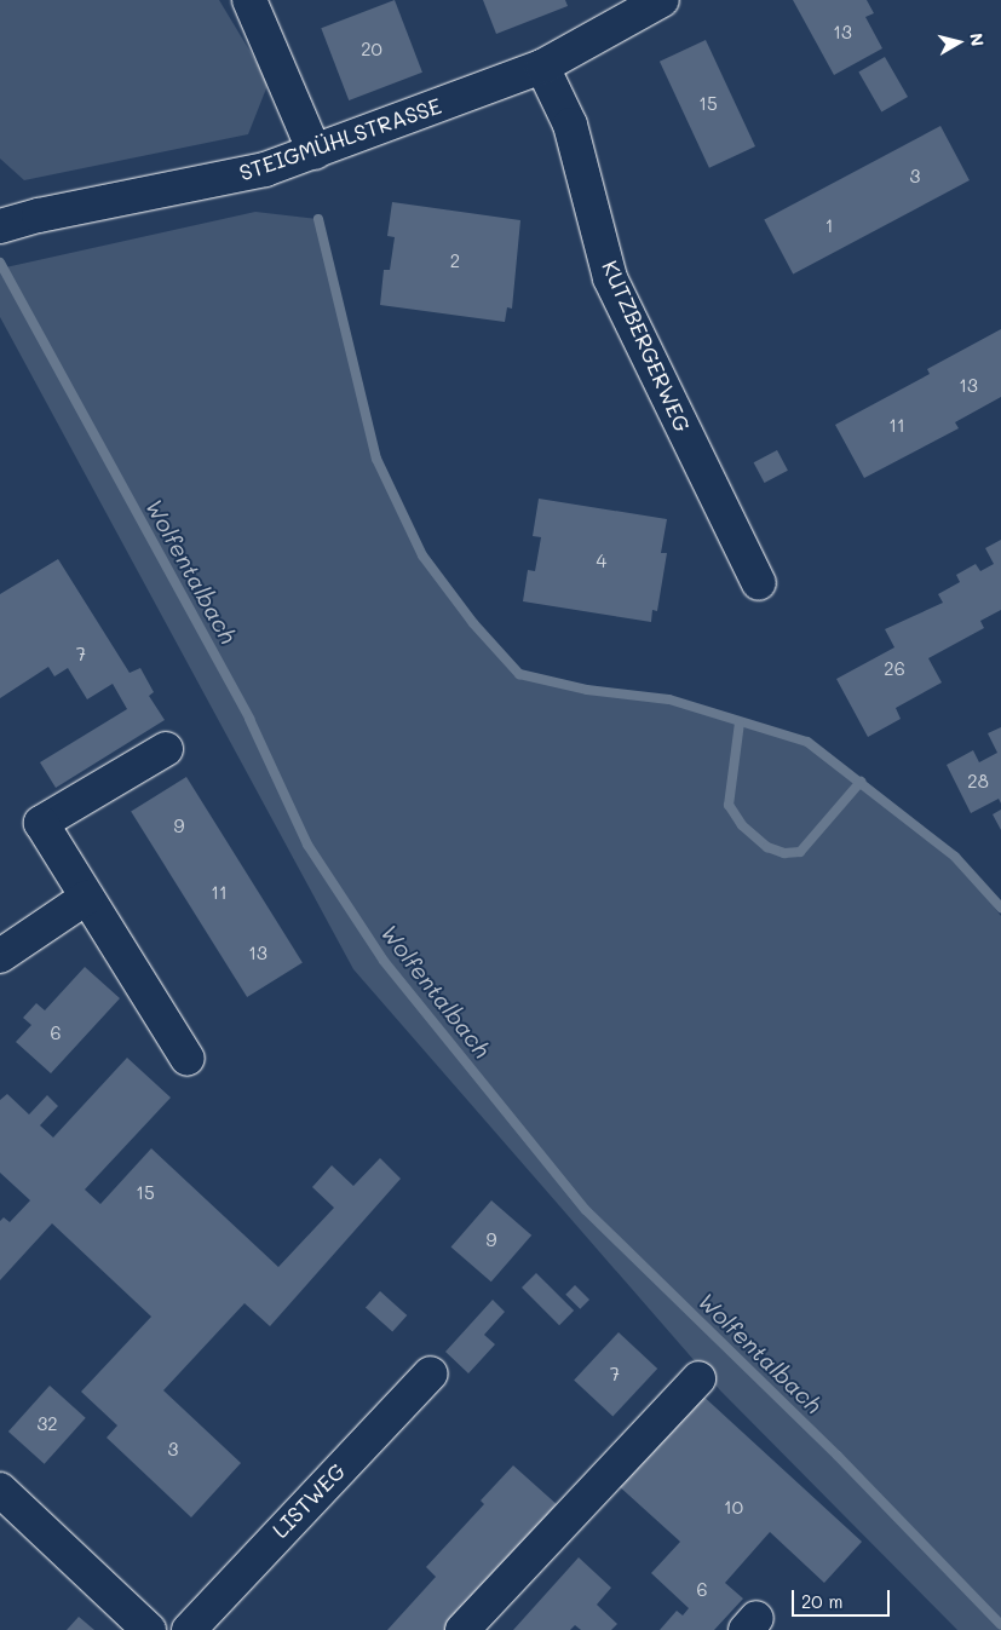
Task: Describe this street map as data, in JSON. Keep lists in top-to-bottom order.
{
  "streets": {
    "street": ["STEIGMÜHLSTRASSE", "KUTZBERGERWEG", "LISTWEG"]
  },
  "crossings": [
    ["STEIGMÜHLSTRASSE", "KUTZBERGERWEG"]
  ],
  "water": ["Wolfentalbach"],
  "house_numbers": [
    "13",
    "20",
    "15",
    "3",
    "1",
    "2",
    "13",
    "11",
    "4",
    "7",
    "26",
    "28",
    "9",
    "11",
    "13",
    "6",
    "15",
    "9",
    "7",
    "32",
    "3",
    "10",
    "6"
  ],
  "scale_bar": "20 m",
  "north": "right"
}
